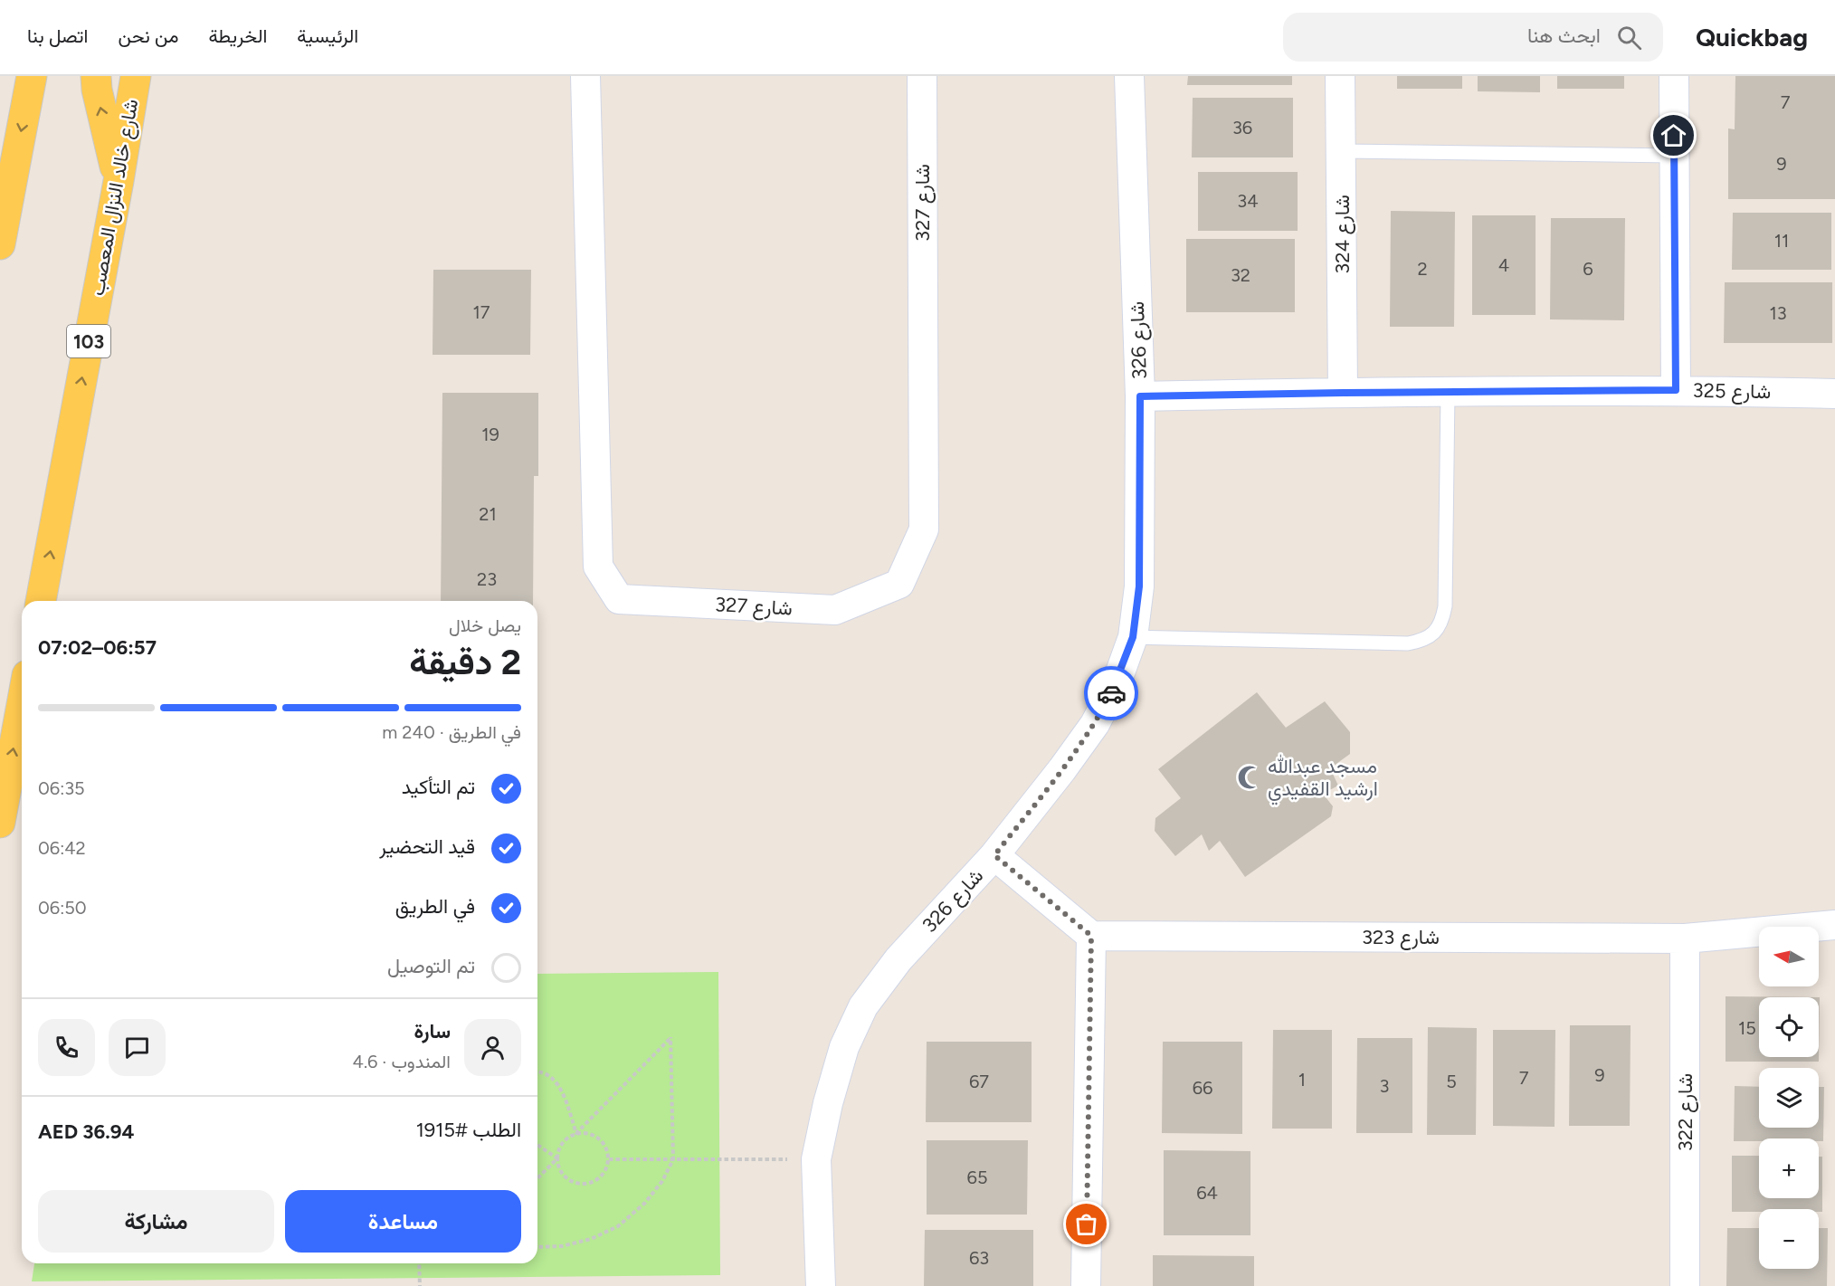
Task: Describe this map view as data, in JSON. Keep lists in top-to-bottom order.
{
  "streets": {
    "main road": ["شارع خالد النزال المعصب", "103"],
    "street": [
      "شارع 327",
      "شارع 324",
      "شارع 326",
      "شارع 325",
      "شارع 323",
      "شارع 322"
    ]
  },
  "crossings": [
    ["شارع 324", "شارع 325"],
    ["شارع 326", "شارع 325"],
    ["شارع 323", "شارع 322"]
  ],
  "one_way": ["شارع خالد النزال المعصب"],
  "places": {
    "mosque": ["مسجد عبدالله ارشيد القفيدي"]
  },
  "house_numbers": [
    "7",
    "36",
    "9",
    "34",
    "11",
    "4",
    "2",
    "6",
    "32",
    "17",
    "13",
    "19",
    "21",
    "23",
    "15",
    "9",
    "7",
    "1",
    "67",
    "5",
    "3",
    "66",
    "65",
    "64",
    "63"
  ],
  "north": "left",
  "page": {
    "header": "Quickbag",
    "search": "ابحث هنا",
    "nav": [
      "الرئيسية",
      "الخريطة",
      "من نحن",
      "اتصل بنا"
    ],
    "heading": ["2 دقيقة", "يصل خلال", "06:57–07:02"],
    "panel": [
      "سارة",
      "المندوب · 4.6",
      "الطلب #1915",
      "AED 36.94"
    ],
    "bar": "في الطريق · 240 m",
    "list": [
      ["تم التأكيد", "06:35"],
      ["قيد التحضير", "06:42"],
      ["في الطريق", "06:50"],
      "تم التوصيل"
    ],
    "map_buttons": ["+", "−"],
    "buttons": ["مساعدة", "مشاركة"]
  }
}
